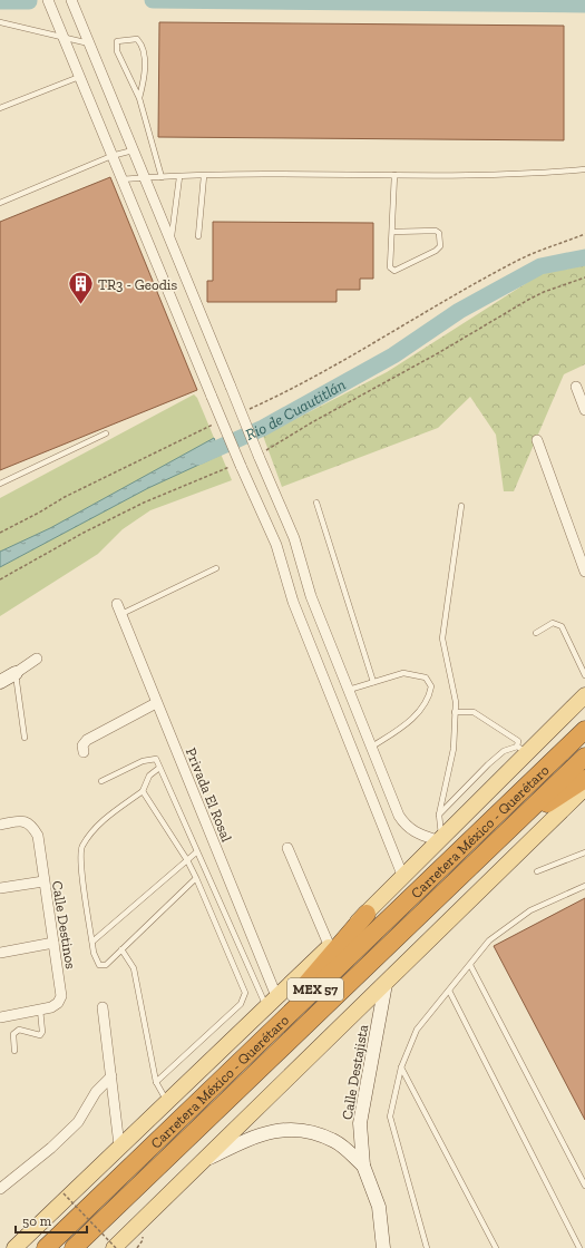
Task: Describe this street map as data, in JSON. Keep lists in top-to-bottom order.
{
  "streets": {
    "highway": ["Carretera México - Querétaro", "MEX 57"],
    "main road": ["Calle Destajista"],
    "street": ["Privada El Rosal", "Calle Destinos"]
  },
  "water": ["Rio de Cuautitlán"],
  "places": {
    "building": ["TR3 - Geodis"]
  },
  "scale_bar": "50 m"
}
